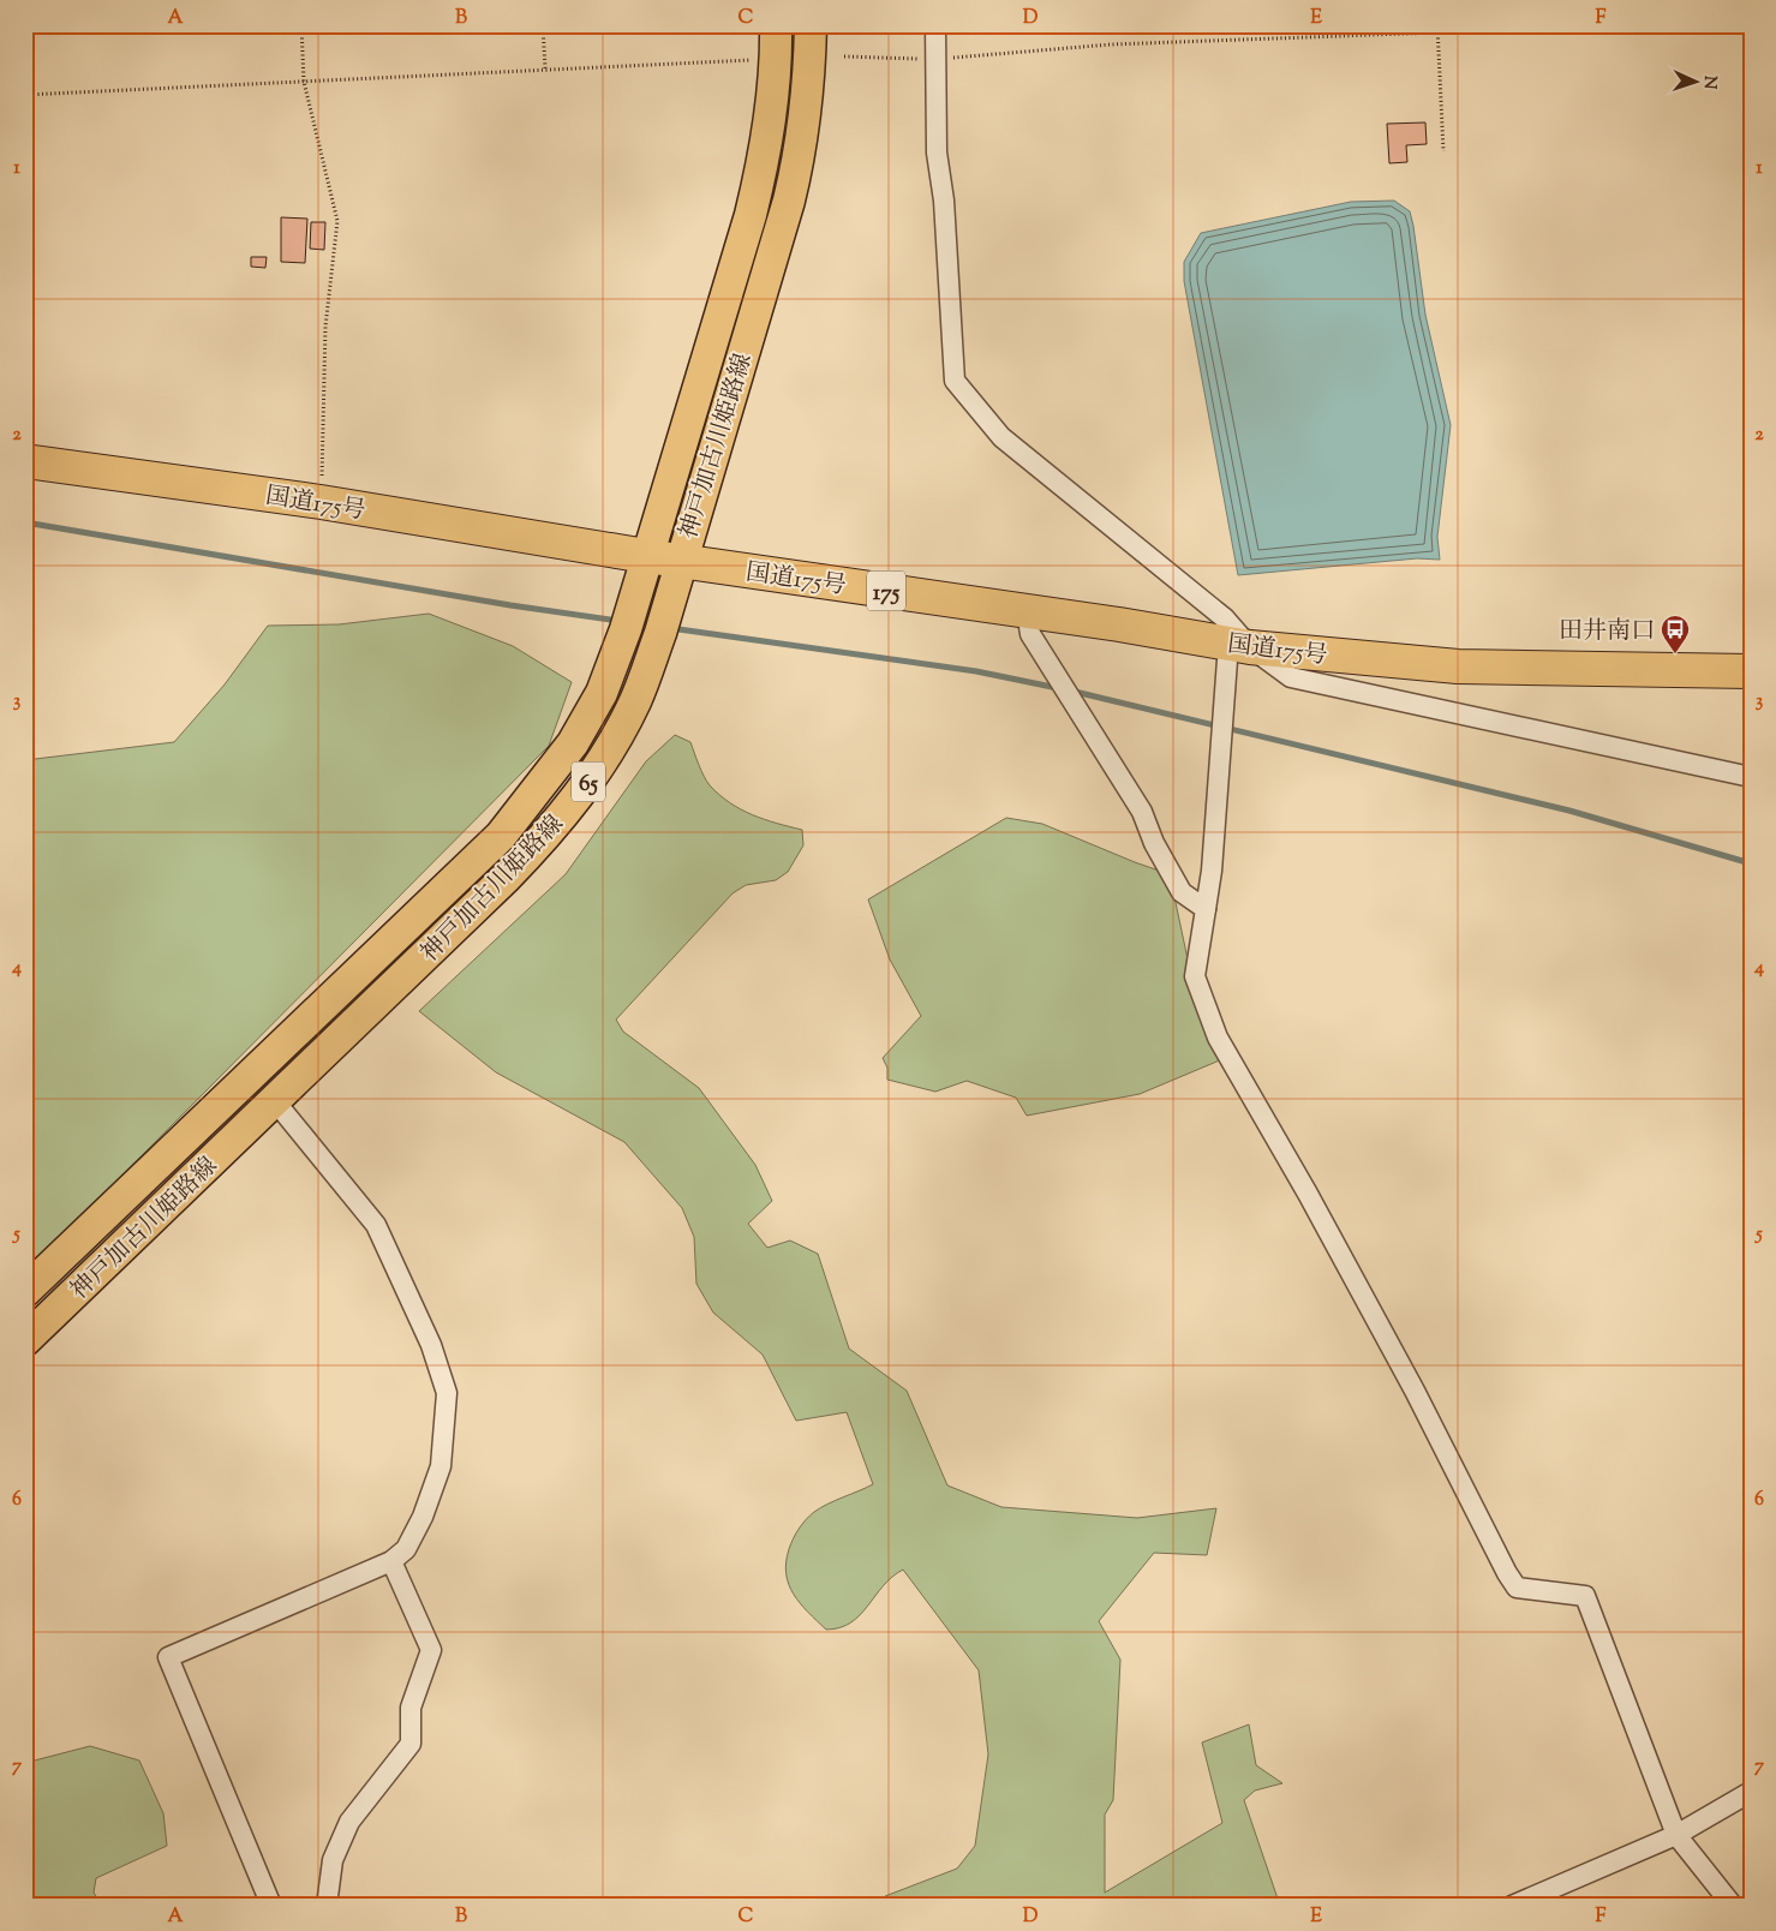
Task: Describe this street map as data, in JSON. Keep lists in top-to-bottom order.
{
  "streets": {
    "highway": ["国道175号", "175"],
    "main road": ["神戸加古川姫路線", "65"]
  },
  "crossings": [
    ["神戸加古川姫路線", "国道175号"]
  ],
  "places": {
    "bus stop": ["田井南口"]
  },
  "north": "right",
  "grid": {
    "columns": [
      "A",
      "B",
      "C",
      "D",
      "E",
      "F"
    ],
    "rows": [
      "1",
      "2",
      "3",
      "4",
      "5",
      "6",
      "7"
    ]
  }
}
